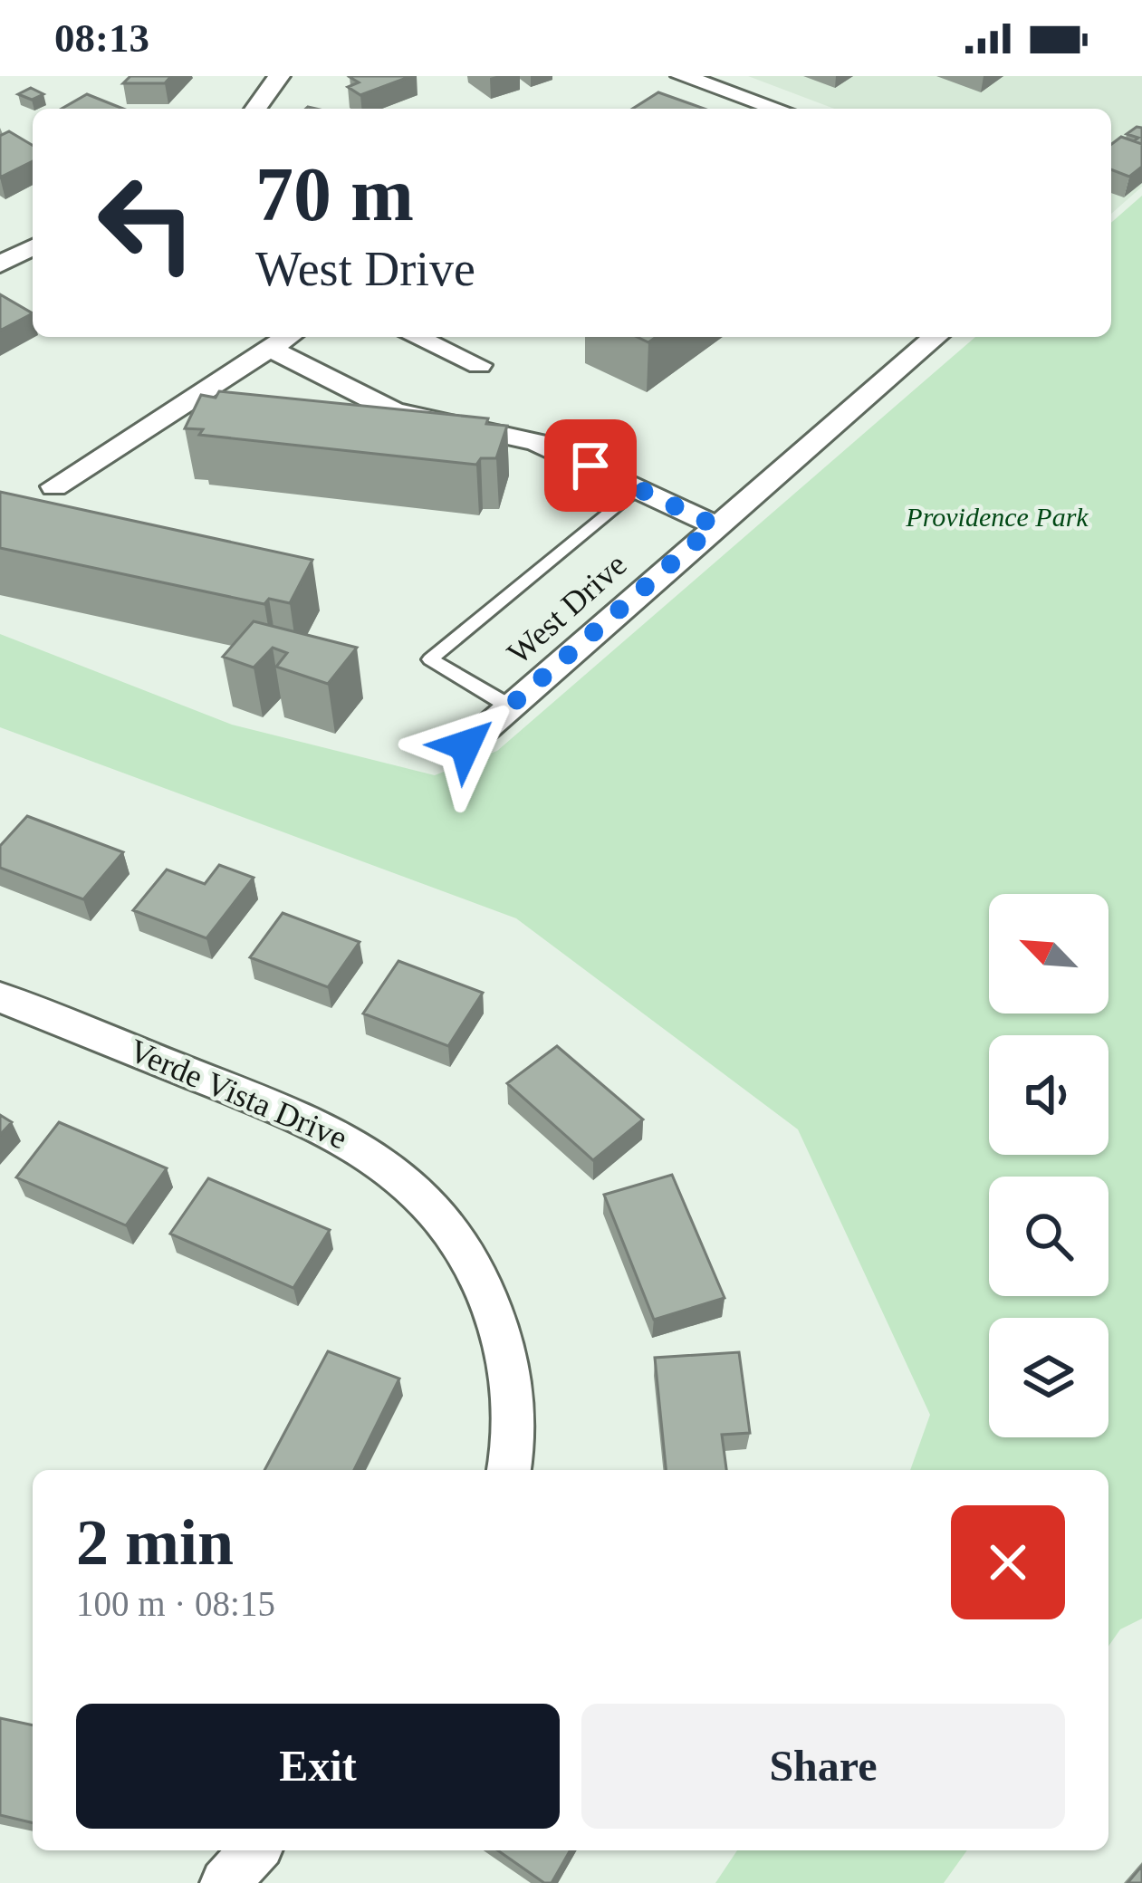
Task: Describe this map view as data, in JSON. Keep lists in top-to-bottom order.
{
  "streets": {
    "street": ["West Drive", "Verde Vista Drive"]
  },
  "parks": ["Providence Park"],
  "north": "top left",
  "page": {
    "status": "08:13",
    "turn": ["70 m", "West Drive"],
    "heading": ["2 min", "100 m · 08:15"],
    "buttons": ["Exit", "Share"]
  }
}
